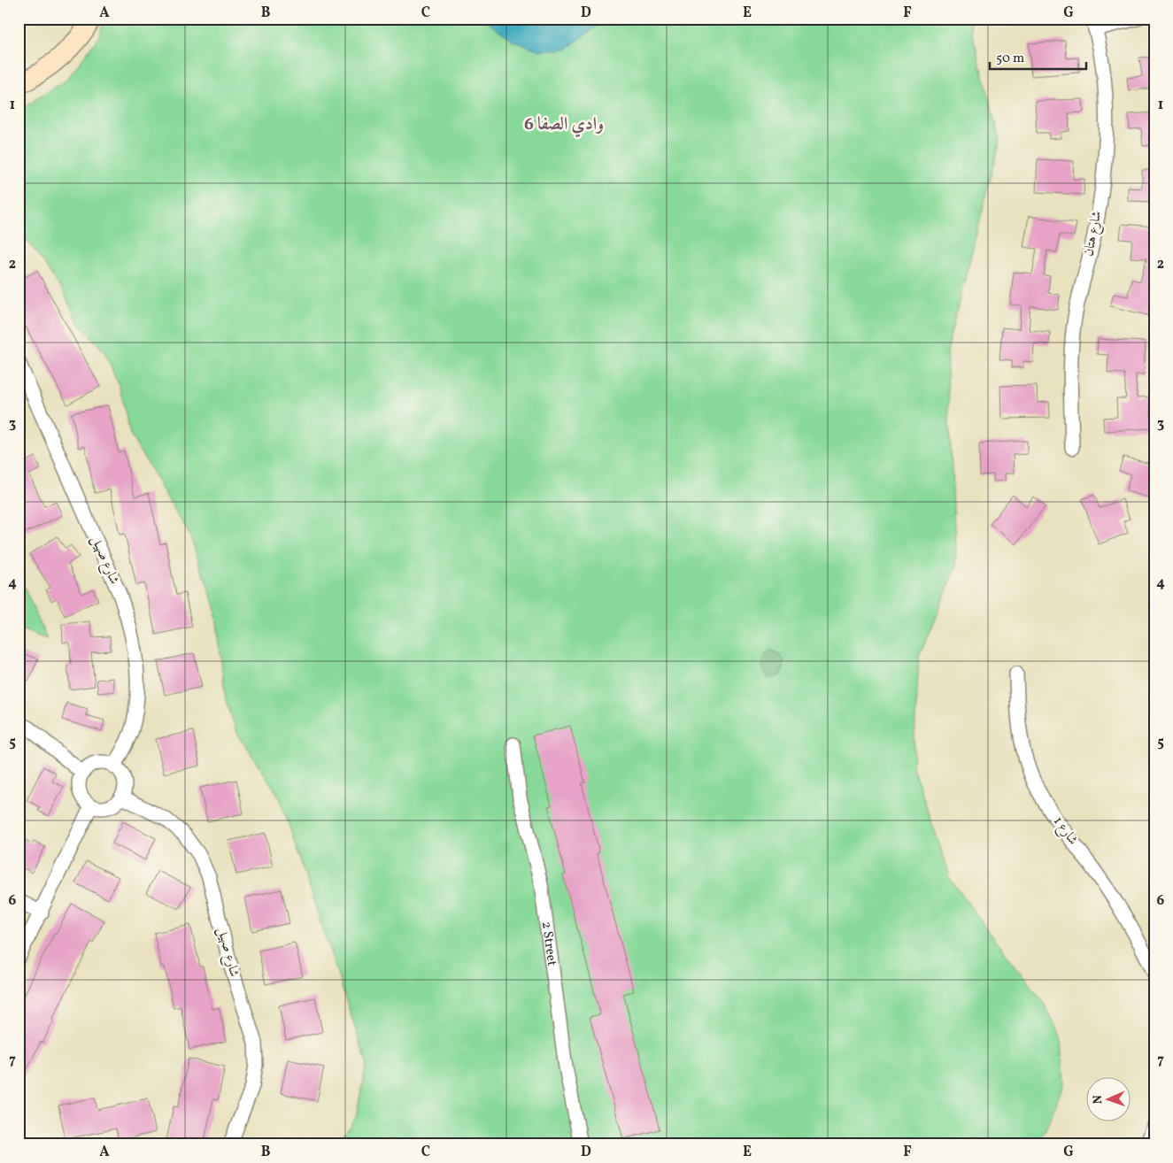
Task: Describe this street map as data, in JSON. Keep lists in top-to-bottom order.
{
  "streets": {
    "street": [
      "شارع هتان",
      "شارع صهيل",
      "شارع 1",
      "2 Street"
    ]
  },
  "districts": ["وادي الصفا 6"],
  "scale_bar": "50 m",
  "north": "left",
  "grid": {
    "columns": [
      "A",
      "B",
      "C",
      "D",
      "E",
      "F",
      "G"
    ],
    "rows": [
      "1",
      "2",
      "3",
      "4",
      "5",
      "6",
      "7"
    ]
  }
}
